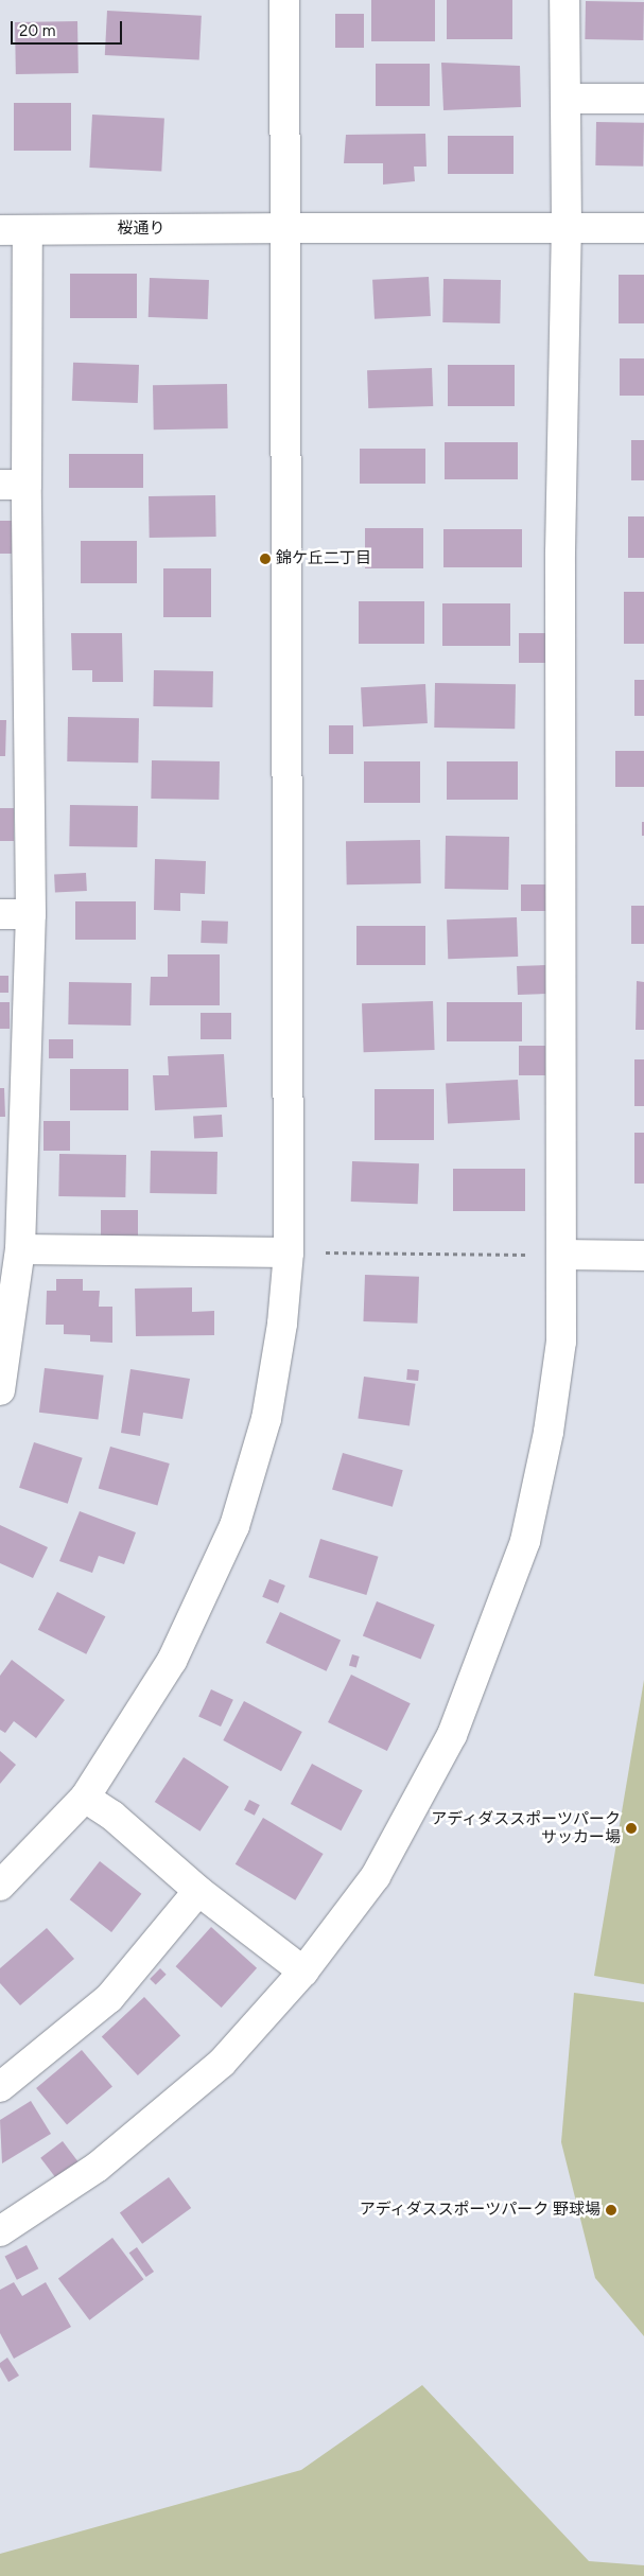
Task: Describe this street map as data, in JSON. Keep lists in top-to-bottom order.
{
  "streets": {
    "street": ["桜通り"]
  },
  "places": ["錦ケ丘二丁目", "アディダススポーツパーク サッカー場", "アディダススポーツパーク 野球場"],
  "scale_bar": "20 m"
}
